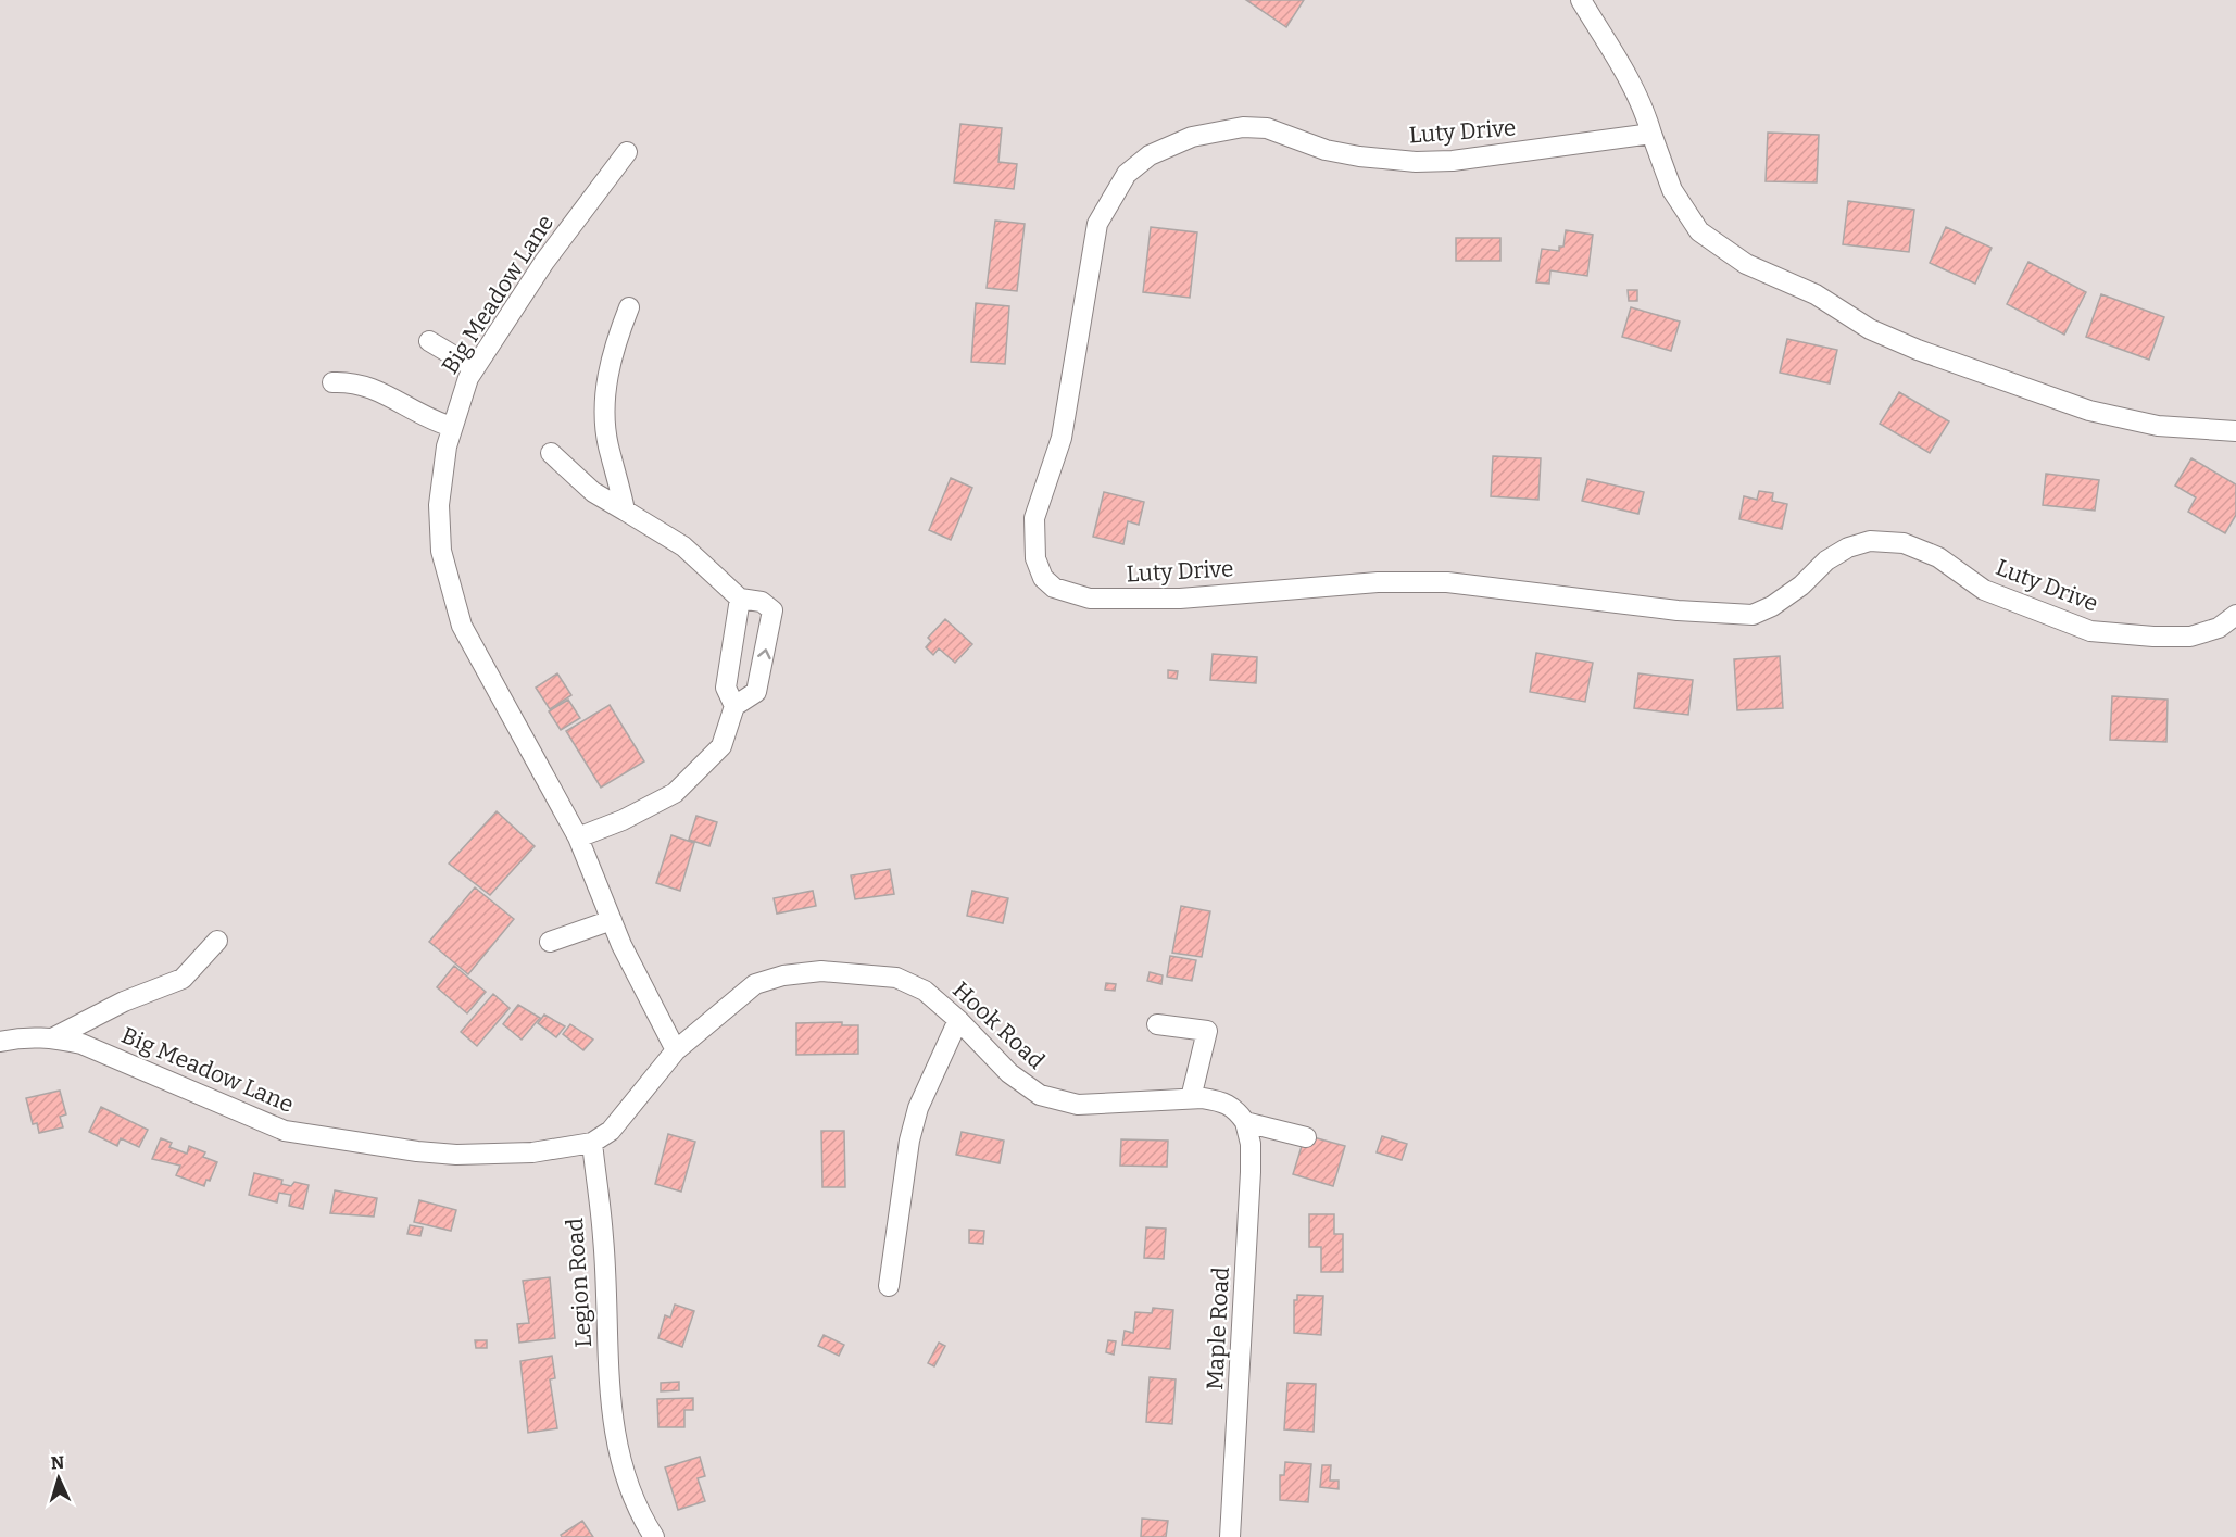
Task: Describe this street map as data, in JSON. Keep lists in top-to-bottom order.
{
  "streets": {
    "street": [
      "Luty Drive",
      "Big Meadow Lane",
      "Hook Road",
      "Legion Road",
      "Maple Road"
    ]
  },
  "crossings": [
    ["Big Meadow Lane", "Hook Road"],
    ["Big Meadow Lane", "Legion Road"],
    ["Hook Road", "Maple Road"]
  ],
  "north": "top"
}
